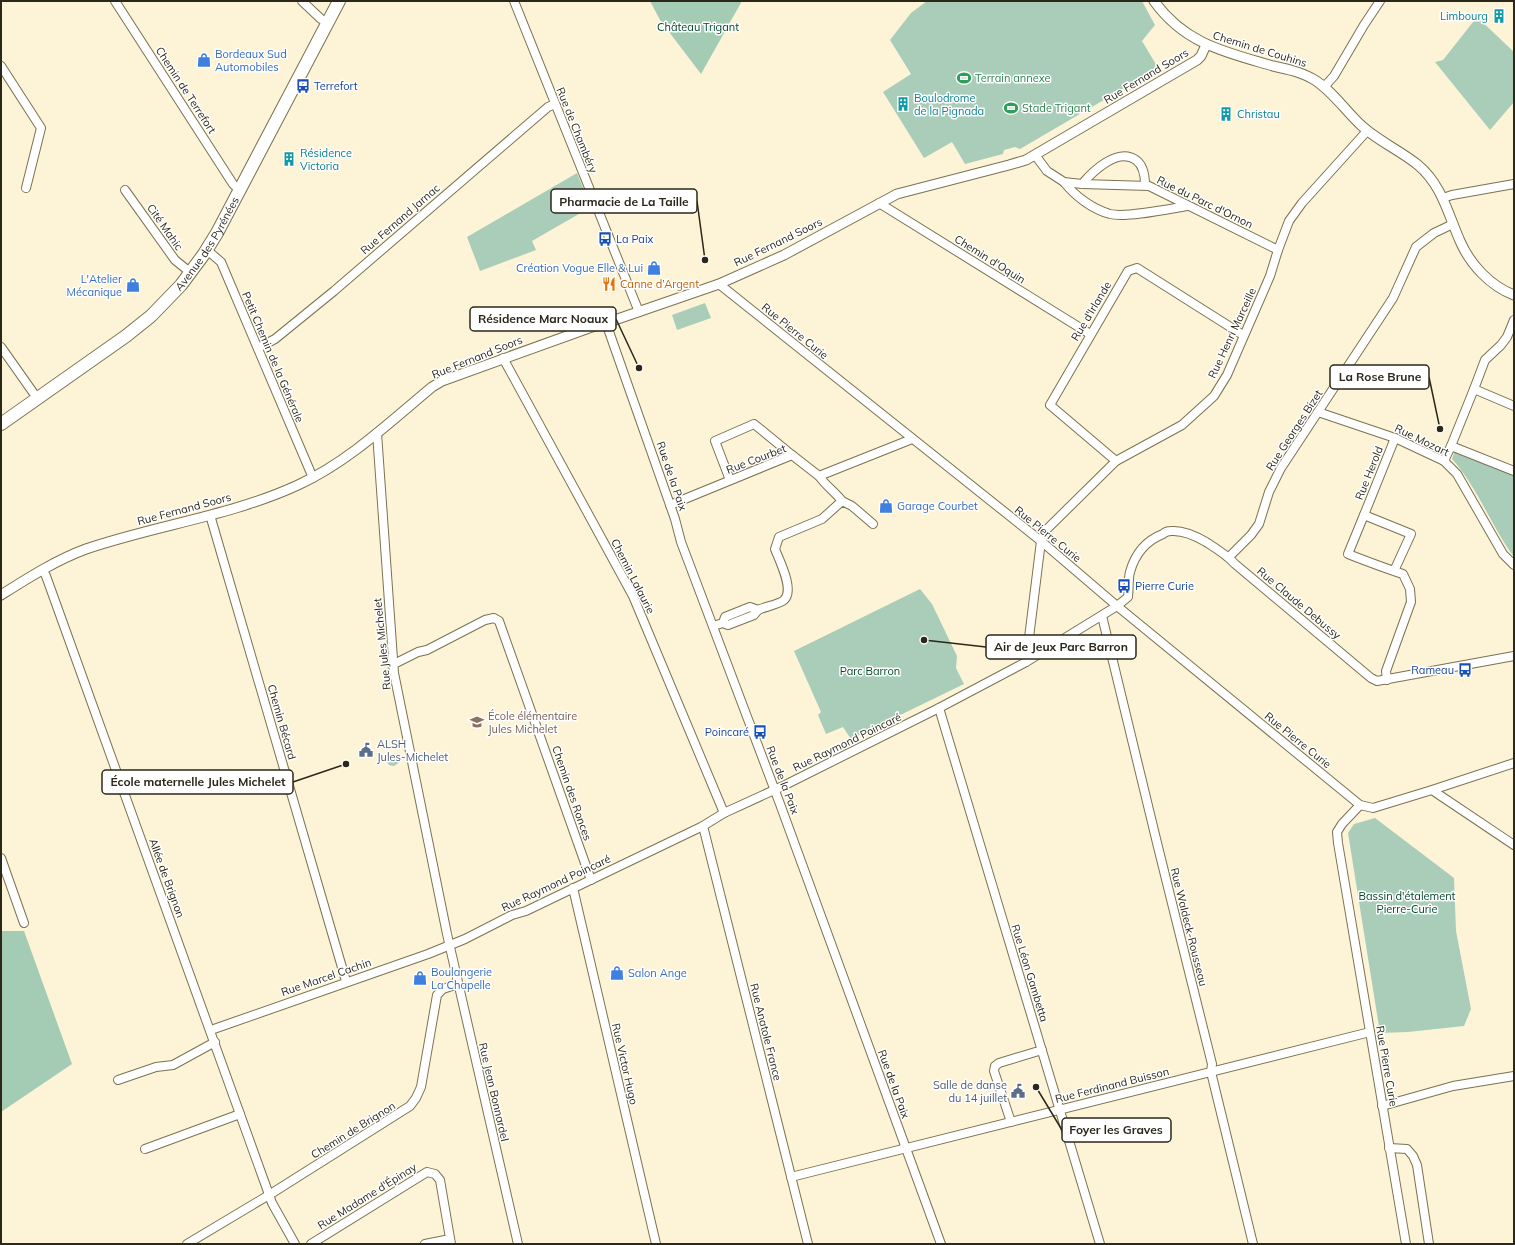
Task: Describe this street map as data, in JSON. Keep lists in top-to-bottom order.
{
  "streets": {
    "main road": ["Avenue des Pyrénées"],
    "street": [
      "Chemin de Couhins",
      "Rue Fernand Soors",
      "Chemin de Terrefort",
      "Rue de Chambéry",
      "Rue du Parc d'Ornon",
      "Rue Fernand Jarnac",
      "Cité Mahic",
      "Chemin d'Oquin",
      "Rue d'Irlande",
      "Rue Pierre Curie",
      "Rue Henri Marceille",
      "Petit Chemin de la Générale",
      "Rue Georges Bizet",
      "Rue Mozart",
      "Rue Courbet",
      "Rue Herold",
      "Rue de la Paix",
      "Chemin Lalaurie",
      "Rue Claude Debussy",
      "Rue Jules Michelet",
      "Chemin Bécard",
      "Rue Raymond Poincaré",
      "Chemin des Ronces",
      "Allée de Brignon",
      "Rue Waldeck-Rousseau",
      "Rue Léon Gambetta",
      "Rue Marcel Cachin",
      "Rue Anatole France",
      "Rue Victor Hugo",
      "Rue Ferdinand Buisson",
      "Rue Jean Bonnardel",
      "Chemin de Brignon",
      "Rue Madame d'Épinay"
    ]
  },
  "crossings": [
    ["Chemin de Couhins", "Rue Fernand Soors"],
    ["Chemin de Couhins", "Rue Henri Marceille"],
    ["Chemin de Couhins", "Rue Georges Bizet"],
    ["Rue Fernand Soors", "Rue de Chambéry"],
    ["Rue Fernand Soors", "Rue du Parc d'Ornon"],
    ["Rue Fernand Soors", "Chemin d'Oquin"],
    ["Rue Fernand Soors", "Rue Pierre Curie"],
    ["Rue Fernand Soors", "Petit Chemin de la Générale"],
    ["Rue Fernand Soors", "Rue de la Paix"],
    ["Rue Fernand Soors", "Chemin Lalaurie"],
    ["Rue Fernand Soors", "Rue Jules Michelet"],
    ["Rue Fernand Soors", "Chemin Bécard"],
    ["Rue Fernand Soors", "Allée de Brignon"],
    ["Chemin de Terrefort", "Avenue des Pyrénées"],
    ["Rue de Chambéry", "Rue Fernand Jarnac"],
    ["Rue du Parc d'Ornon", "Rue Henri Marceille"],
    ["Rue Fernand Jarnac", "Petit Chemin de la Générale"],
    ["Cité Mahic", "Avenue des Pyrénées"],
    ["Avenue des Pyrénées", "Petit Chemin de la Générale"],
    ["Chemin d'Oquin", "Rue d'Irlande"],
    ["Rue d'Irlande", "Rue Henri Marceille"],
    ["Rue Pierre Curie", "Rue Henri Marceille"],
    ["Rue Pierre Curie", "Rue Claude Debussy"],
    ["Rue Pierre Curie", "Rue Raymond Poincaré"],
    ["Rue Pierre Curie", "Rue Ferdinand Buisson"],
    ["Rue Georges Bizet", "Rue Mozart"],
    ["Rue Georges Bizet", "Rue Claude Debussy"],
    ["Rue Mozart", "Rue Herold"],
    ["Rue Courbet", "Rue de la Paix"],
    ["Rue de la Paix", "Rue Raymond Poincaré"],
    ["Rue de la Paix", "Rue Ferdinand Buisson"],
    ["Chemin Lalaurie", "Rue Raymond Poincaré"],
    ["Rue Claude Debussy", "Rue Raymond Poincaré"],
    ["Rue Jules Michelet", "Rue Raymond Poincaré"],
    ["Rue Jules Michelet", "Chemin des Ronces"],
    ["Rue Jules Michelet", "Rue Marcel Cachin"],
    ["Rue Jules Michelet", "Rue Jean Bonnardel"],
    ["Chemin Bécard", "Rue Marcel Cachin"],
    ["Rue Raymond Poincaré", "Chemin des Ronces"],
    ["Rue Raymond Poincaré", "Rue Waldeck-Rousseau"],
    ["Rue Raymond Poincaré", "Rue Léon Gambetta"],
    ["Rue Raymond Poincaré", "Rue Marcel Cachin"],
    ["Rue Raymond Poincaré", "Rue Anatole France"],
    ["Rue Raymond Poincaré", "Rue Victor Hugo"],
    ["Rue Raymond Poincaré", "Rue Jean Bonnardel"],
    ["Allée de Brignon", "Rue Marcel Cachin"],
    ["Allée de Brignon", "Chemin de Brignon"],
    ["Rue Waldeck-Rousseau", "Rue Ferdinand Buisson"],
    ["Rue Léon Gambetta", "Rue Ferdinand Buisson"],
    ["Rue Marcel Cachin", "Rue Jean Bonnardel"],
    ["Rue Anatole France", "Rue Ferdinand Buisson"],
    ["Rue Jean Bonnardel", "Chemin de Brignon"]
  ],
  "parks": ["Château Trigant", "Parc Barron", "Bassin d'étalement Pierre-Curie"],
  "places": {
    "building": [
      "Limbourg",
      "Boulodrome de la Pignada",
      "Christau",
      "Résidence Victoria"
    ],
    "shop": [
      "Bordeaux Sud Automobiles",
      "Création Vogue Elle & Lui",
      "L'Atelier Mécanique",
      "Garage Courbet",
      "Salon Ange",
      "Boulangerie La Chapelle"
    ],
    "sports": ["Terrain annexe", "Stade Trigant"],
    "bus stop": [
      "Terrefort",
      "La Paix",
      "Pierre Curie",
      "Rameau",
      "Poincaré"
    ],
    "other": [
      "Pharmacie de La Taille",
      "Résidence Marc Noaux",
      "La Rose Brune",
      "Air de Jeux Parc Barron",
      "École maternelle Jules Michelet",
      "Foyer les Graves"
    ],
    "restaurant": ["Canne d’Argent"],
    "school or university": ["École élémentaire Jules Michelet"],
    "public building": ["ALSH Jules-Michelet", "Salle de danse du 14 juillet"]
  }
}
